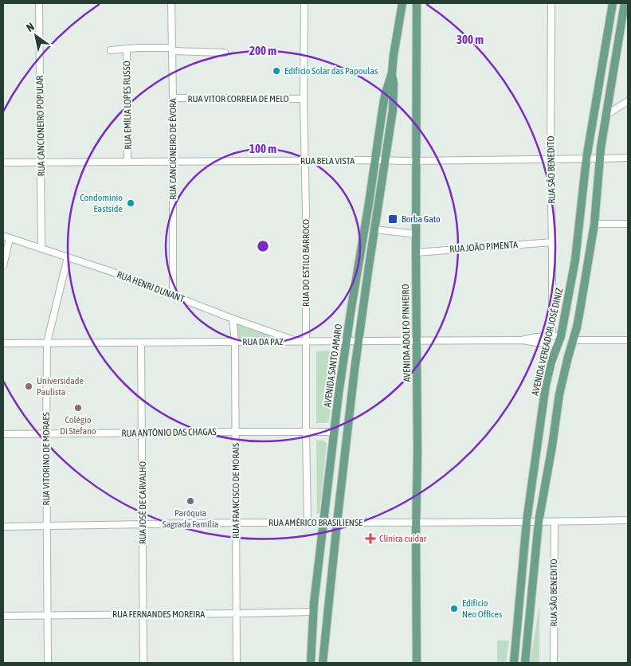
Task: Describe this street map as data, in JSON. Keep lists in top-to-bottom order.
{
  "streets": {
    "main road": ["AVENIDA ADOLFO PINHEIRO", "AVENIDA VEREADOR JOSÉ DINIZ", "AVENIDA SANTO AMARO"],
    "street": [
      "RUA VITOR CORREIA DE MELO",
      "RUA EMÍLIA LOPES RUSSO",
      "RUA CANCIONEIRO POPULAR",
      "RUA CANCIONEIRO DE ÉVORA",
      "RUA BELA VISTA",
      "RUA SÃO BENEDITO",
      "RUA JOÃO PIMENTA",
      "RUA DO ESTILO BARROCO",
      "RUA HENRI DUNANT",
      "RUA DA PAZ",
      "RUA ANTÔNIO DAS CHAGAS",
      "RUA VITORINO DE MORAES",
      "RUA FRANCISCO DE MORAIS",
      "RUA JOSÉ DE CARVALHO",
      "RUA AMÉRICO BRASILIENSE",
      "RUA FERNANDES MOREIRA"
    ]
  },
  "crossings": [
    ["RUA VITOR CORREIA DE MELO", "RUA CANCIONEIRO DE ÉVORA"],
    ["RUA VITOR CORREIA DE MELO", "RUA DO ESTILO BARROCO"],
    ["RUA EMÍLIA LOPES RUSSO", "RUA BELA VISTA"],
    ["RUA CANCIONEIRO POPULAR", "RUA BELA VISTA"],
    ["RUA CANCIONEIRO POPULAR", "RUA HENRI DUNANT"],
    ["RUA CANCIONEIRO DE ÉVORA", "RUA BELA VISTA"],
    ["RUA CANCIONEIRO DE ÉVORA", "RUA HENRI DUNANT"],
    ["RUA BELA VISTA", "RUA SÃO BENEDITO"],
    ["RUA BELA VISTA", "RUA DO ESTILO BARROCO"],
    ["RUA BELA VISTA", "AVENIDA ADOLFO PINHEIRO"],
    ["RUA BELA VISTA", "AVENIDA VEREADOR JOSÉ DINIZ"],
    ["RUA BELA VISTA", "AVENIDA SANTO AMARO"],
    ["RUA SÃO BENEDITO", "RUA JOÃO PIMENTA"],
    ["RUA SÃO BENEDITO", "RUA DA PAZ"],
    ["RUA SÃO BENEDITO", "RUA AMÉRICO BRASILIENSE"],
    ["RUA JOÃO PIMENTA", "AVENIDA ADOLFO PINHEIRO"],
    ["RUA DO ESTILO BARROCO", "RUA DA PAZ"],
    ["RUA DO ESTILO BARROCO", "RUA ANTÔNIO DAS CHAGAS"],
    ["RUA DO ESTILO BARROCO", "RUA AMÉRICO BRASILIENSE"],
    ["RUA HENRI DUNANT", "RUA DA PAZ"],
    ["RUA HENRI DUNANT", "RUA VITORINO DE MORAES"],
    ["RUA HENRI DUNANT", "RUA FRANCISCO DE MORAIS"],
    ["AVENIDA ADOLFO PINHEIRO", "RUA DA PAZ"],
    ["AVENIDA ADOLFO PINHEIRO", "RUA AMÉRICO BRASILIENSE"],
    ["RUA DA PAZ", "AVENIDA VEREADOR JOSÉ DINIZ"],
    ["RUA DA PAZ", "AVENIDA SANTO AMARO"],
    ["RUA DA PAZ", "RUA VITORINO DE MORAES"],
    ["RUA DA PAZ", "RUA FRANCISCO DE MORAIS"],
    ["RUA DA PAZ", "RUA JOSÉ DE CARVALHO"],
    ["AVENIDA VEREADOR JOSÉ DINIZ", "RUA AMÉRICO BRASILIENSE"],
    ["AVENIDA SANTO AMARO", "RUA ANTÔNIO DAS CHAGAS"],
    ["AVENIDA SANTO AMARO", "RUA AMÉRICO BRASILIENSE"],
    ["AVENIDA SANTO AMARO", "RUA FERNANDES MOREIRA"],
    ["RUA ANTÔNIO DAS CHAGAS", "RUA VITORINO DE MORAES"],
    ["RUA ANTÔNIO DAS CHAGAS", "RUA FRANCISCO DE MORAIS"],
    ["RUA ANTÔNIO DAS CHAGAS", "RUA JOSÉ DE CARVALHO"],
    ["RUA VITORINO DE MORAES", "RUA AMÉRICO BRASILIENSE"],
    ["RUA VITORINO DE MORAES", "RUA FERNANDES MOREIRA"],
    ["RUA FRANCISCO DE MORAIS", "RUA AMÉRICO BRASILIENSE"],
    ["RUA FRANCISCO DE MORAIS", "RUA FERNANDES MOREIRA"],
    ["RUA JOSÉ DE CARVALHO", "RUA AMÉRICO BRASILIENSE"],
    ["RUA JOSÉ DE CARVALHO", "RUA FERNANDES MOREIRA"]
  ],
  "places": {
    "other": [
      "Edifício Solar das Papoulas",
      "Condomínio Eastside",
      "Universidade Paulista",
      "Colégio Di Stefano",
      "Paróquia Sagrada Família",
      "Edifício Neo Offices"
    ],
    "transit": ["Borba Gato"],
    "health": ["Clinica cuidar"]
  },
  "north": "top left",
  "rings": ["300 m", "200 m", "100 m"]
}
